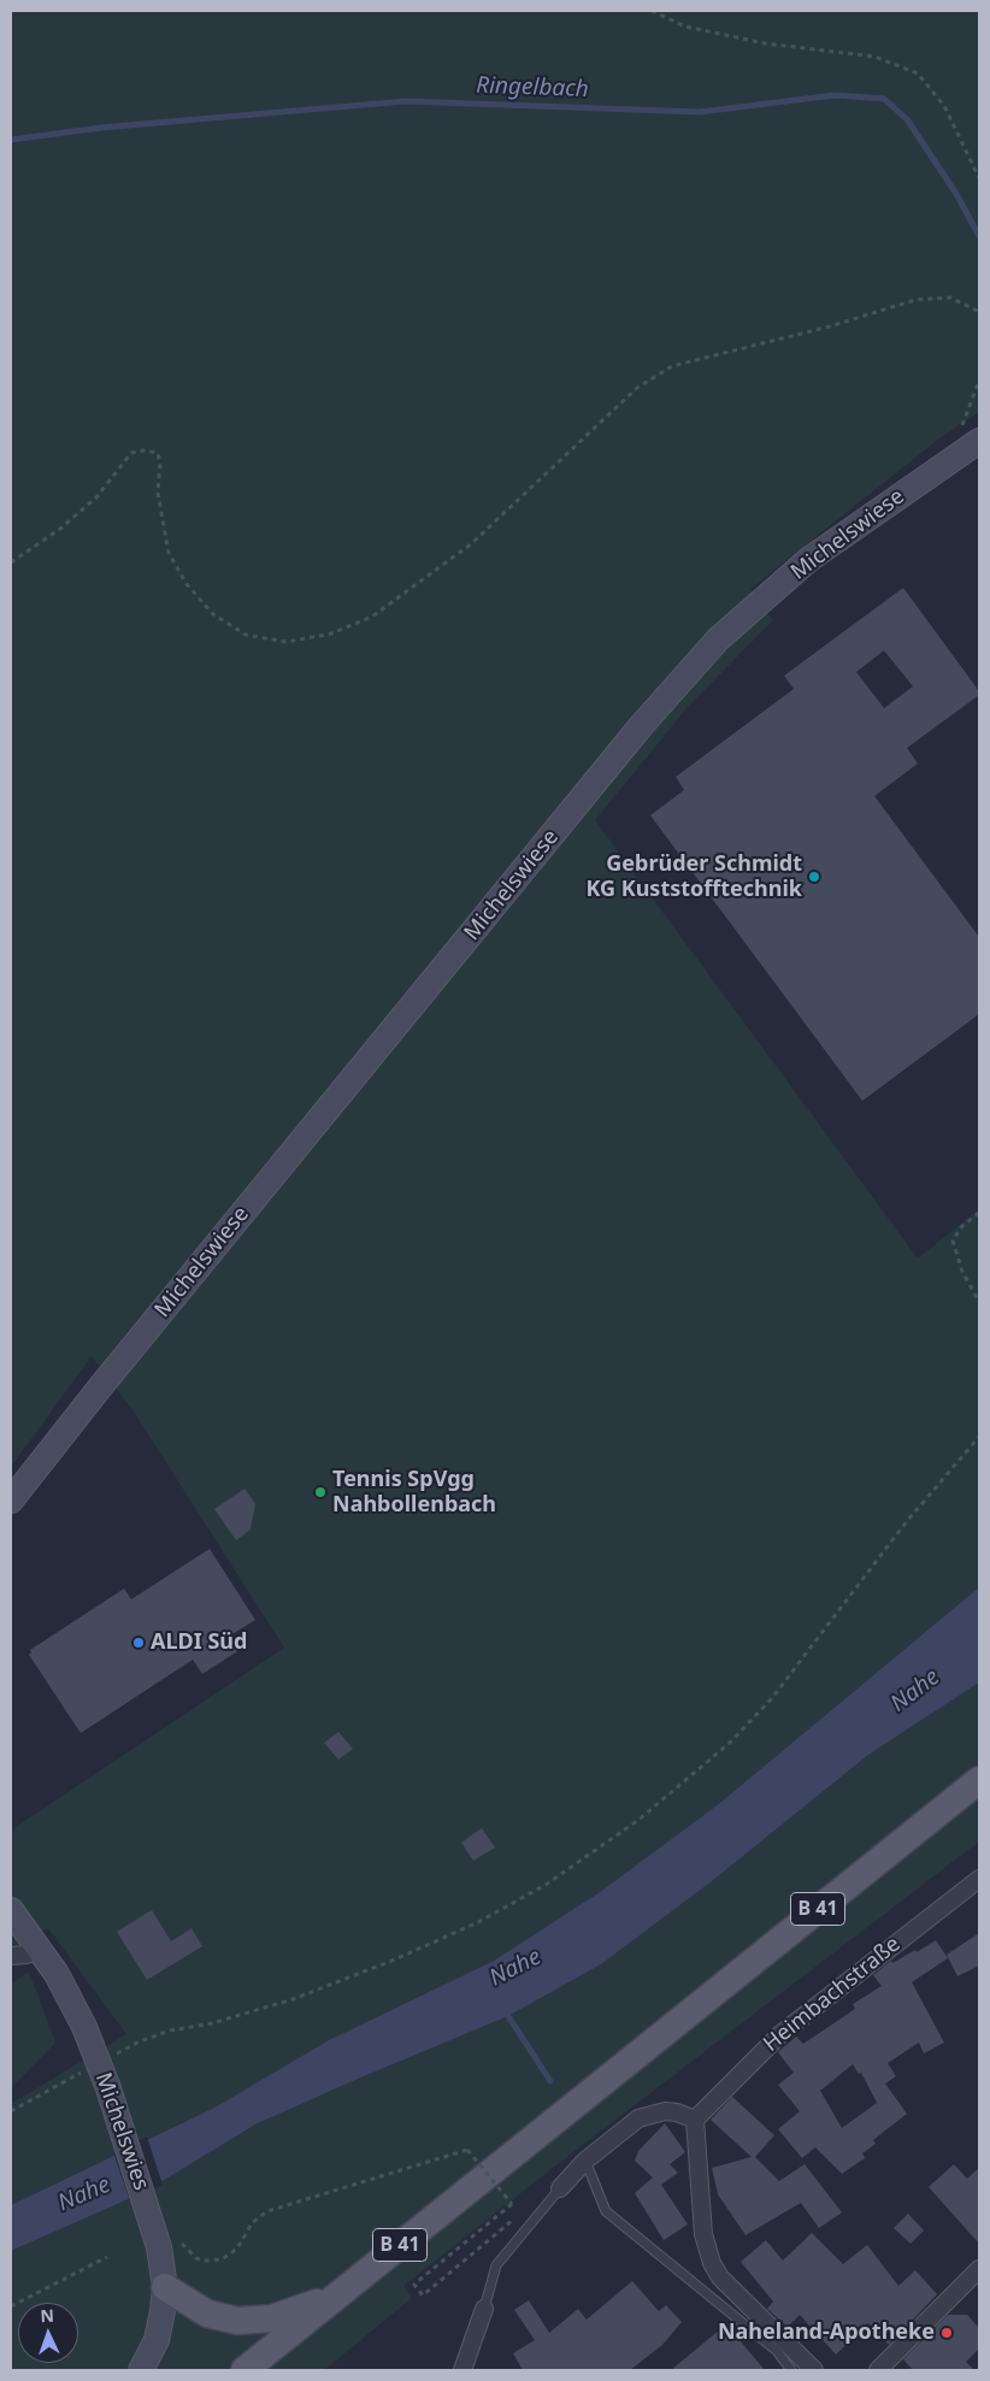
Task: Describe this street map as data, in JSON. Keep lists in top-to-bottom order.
{
  "streets": {
    "main road": ["B 41"],
    "street": ["Michelswiese", "Heimbachstraße", "Michelswies"]
  },
  "water": ["Ringelbach", "Nahe"],
  "places": [
    "Gebrüder Schmidt KG Kuststofftechnik",
    "Tennis SpVgg Nahbollenbach",
    "ALDI Süd",
    "Naheland-Apotheke"
  ],
  "north": "top"
}
